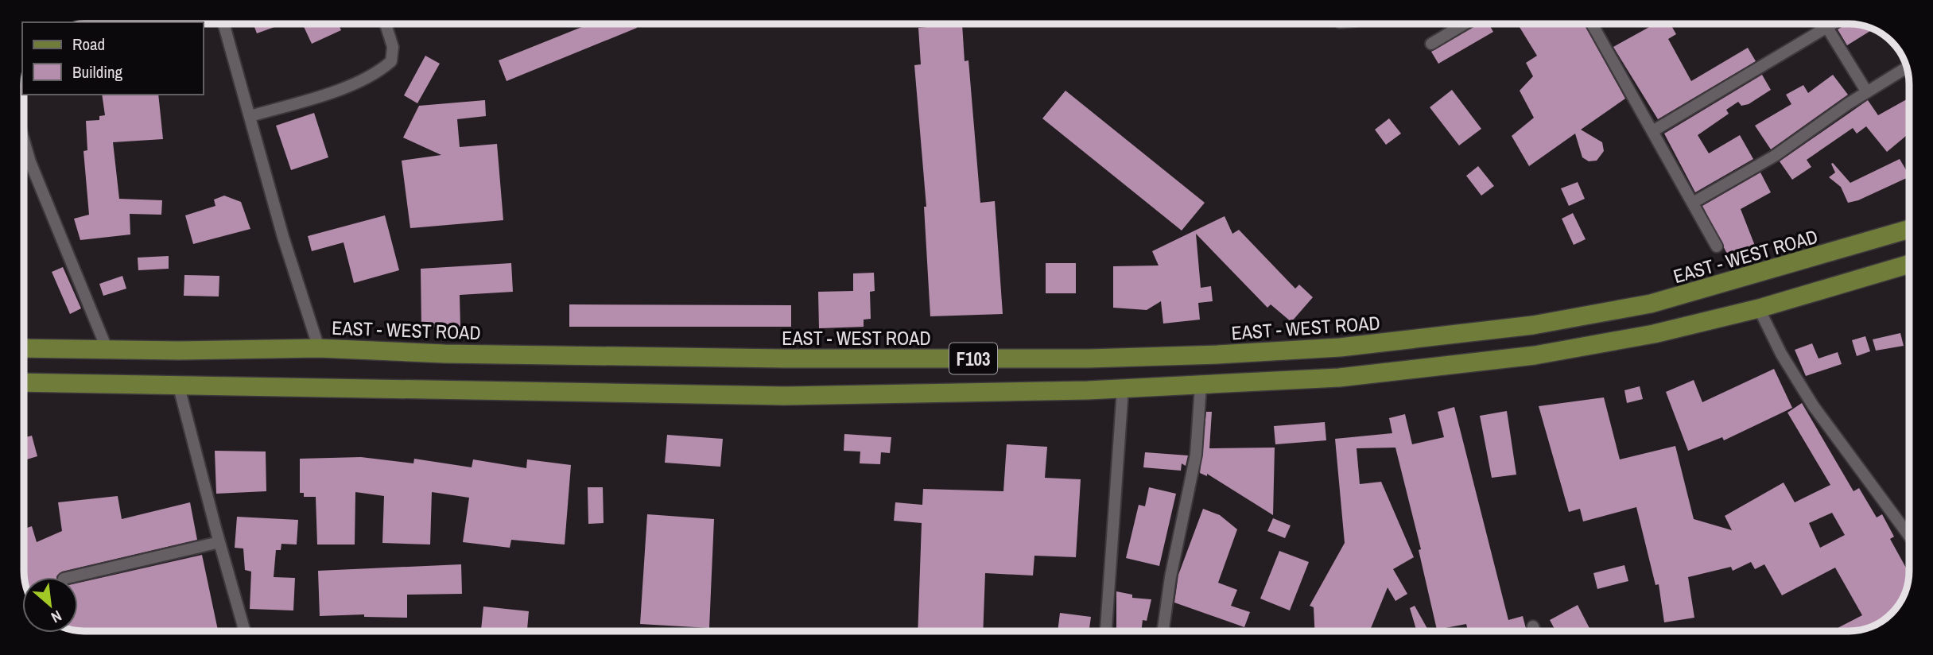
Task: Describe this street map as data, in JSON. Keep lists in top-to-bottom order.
{
  "streets": {
    "main road": ["EAST - WEST ROAD", "F103"]
  },
  "legend": ["Road", "Building"],
  "north": "bottom right"
}
